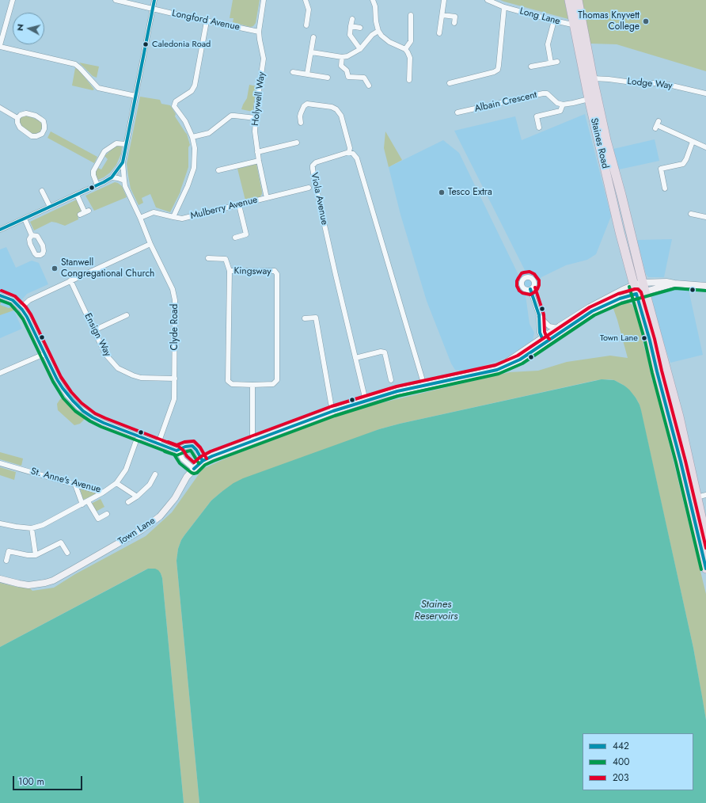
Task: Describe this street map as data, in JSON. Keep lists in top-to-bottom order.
{
  "streets": {
    "highway": ["Staines Road"],
    "main road": ["Town Lane"],
    "street": [
      "Long Lane",
      "Longford Avenue",
      "Lodge Way",
      "Holywell Way",
      "Albain Crescent",
      "Viola Avenue",
      "Mulberry Avenue",
      "Kingsway",
      "Clyde Road",
      "Ensign Way",
      "St. Anne's Avenue"
    ]
  },
  "crossings": [
    ["Long Lane", "Staines Road"],
    ["Longford Avenue", "Holywell Way"],
    ["Lodge Way", "Staines Road"],
    ["Holywell Way", "Mulberry Avenue"],
    ["Staines Road", "Town Lane"],
    ["Viola Avenue", "Town Lane"],
    ["Mulberry Avenue", "Clyde Road"],
    ["Clyde Road", "Ensign Way"]
  ],
  "water": ["Staines Reservoirs"],
  "places": [
    "Thomas Knyvett College",
    "Caledonia Road",
    "Tesco Extra",
    "Stanwell Congregational Church",
    "Town Lane"
  ],
  "lines": ["transit line 442", "transit line 203", "transit line 400"],
  "legend": ["442", "400", "203"],
  "scale_bar": "100 m",
  "north": "left"
}
